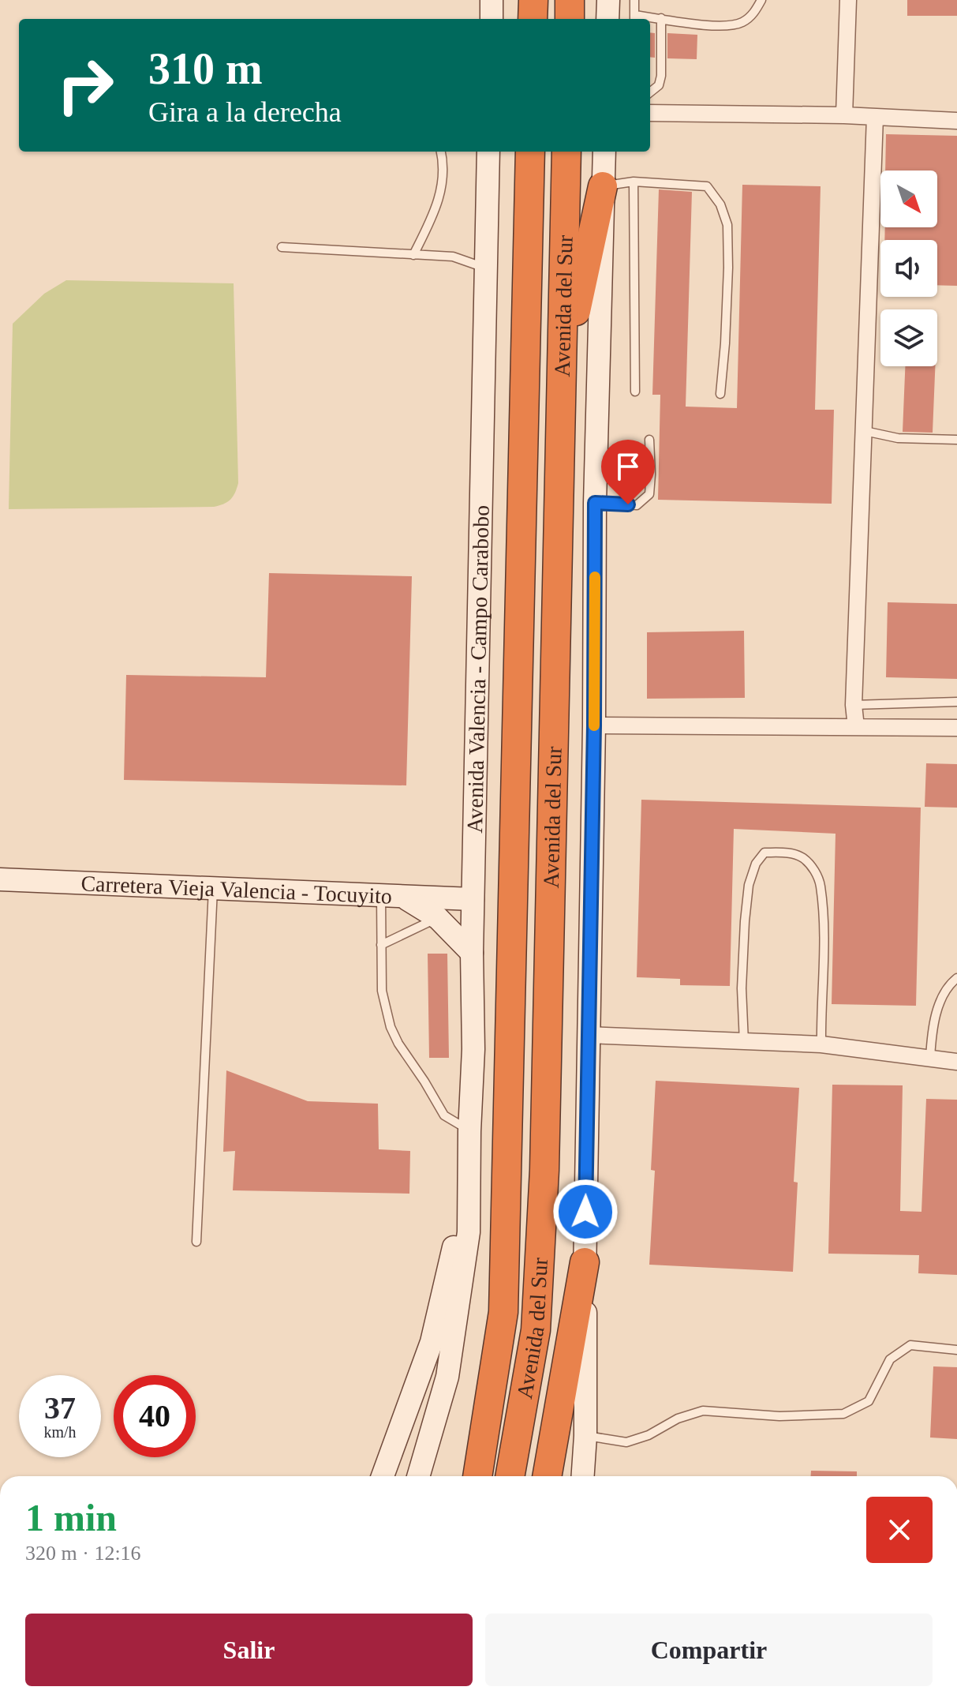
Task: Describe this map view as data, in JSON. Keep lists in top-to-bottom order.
{
  "streets": {
    "highway": ["Avenida del Sur"],
    "street": ["Avenida Valencia - Campo Carabobo", "Carretera Vieja Valencia - Tocuyito"]
  },
  "crossings": [
    ["Avenida Valencia - Campo Carabobo", "Carretera Vieja Valencia - Tocuyito"]
  ],
  "north": "bottom right",
  "page": {
    "turn": ["310 m", "Gira a la derecha"],
    "speed": "37 km/h",
    "limit": "40",
    "heading": ["1 min", "320 m · 12:16"],
    "buttons": ["Salir", "Compartir"]
  }
}
